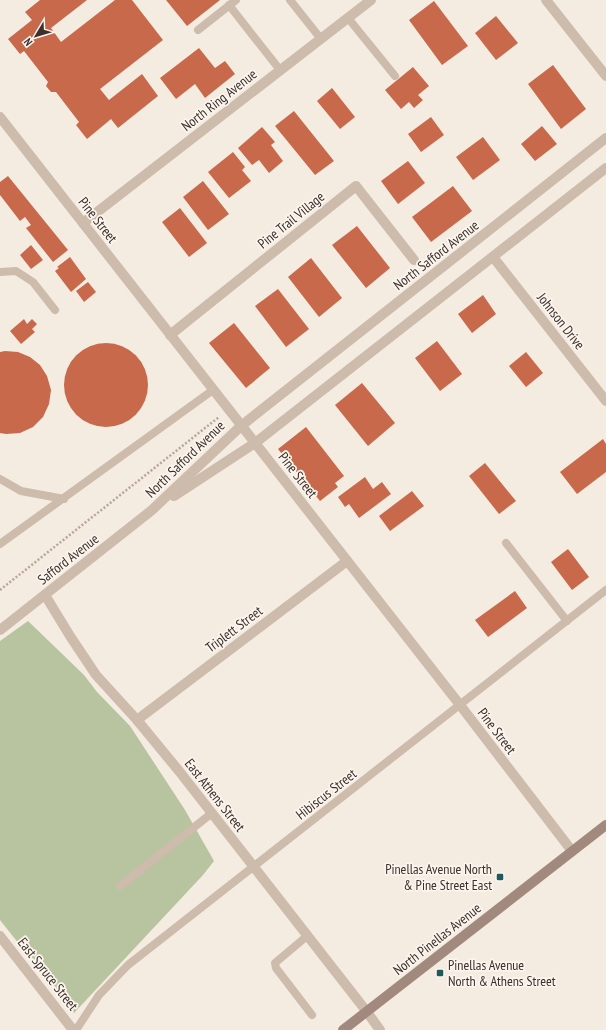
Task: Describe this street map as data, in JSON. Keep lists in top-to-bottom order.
{
  "streets": {
    "main road": ["North Pinellas Avenue"],
    "street": [
      "North Ring Avenue",
      "Pine Street",
      "Pine Trail Village",
      "North Safford Avenue",
      "Johnson Drive",
      "Safford Avenue",
      "Triplett Street",
      "East Athens Street",
      "East Spruce Street"
    ],
    "lane": ["Hibiscus Street"]
  },
  "crossings": [
    ["North Ring Avenue", "Pine Street"],
    ["Pine Street", "Pine Trail Village"],
    ["Pine Street", "North Safford Avenue"],
    ["Pine Street", "Triplett Street"],
    ["Pine Street", "Hibiscus Street"],
    ["Pine Street", "North Pinellas Avenue"],
    ["North Safford Avenue", "Johnson Drive"],
    ["North Safford Avenue", "Safford Avenue"],
    ["Safford Avenue", "East Athens Street"],
    ["Triplett Street", "East Athens Street"],
    ["Hibiscus Street", "East Athens Street"],
    ["Hibiscus Street", "East Spruce Street"],
    ["East Athens Street", "North Pinellas Avenue"]
  ],
  "places": {
    "transit": ["Pinellas Avenue North & Pine Street East", "Pinellas Avenue North & Athens Street"]
  },
  "north": "bottom left"
}
